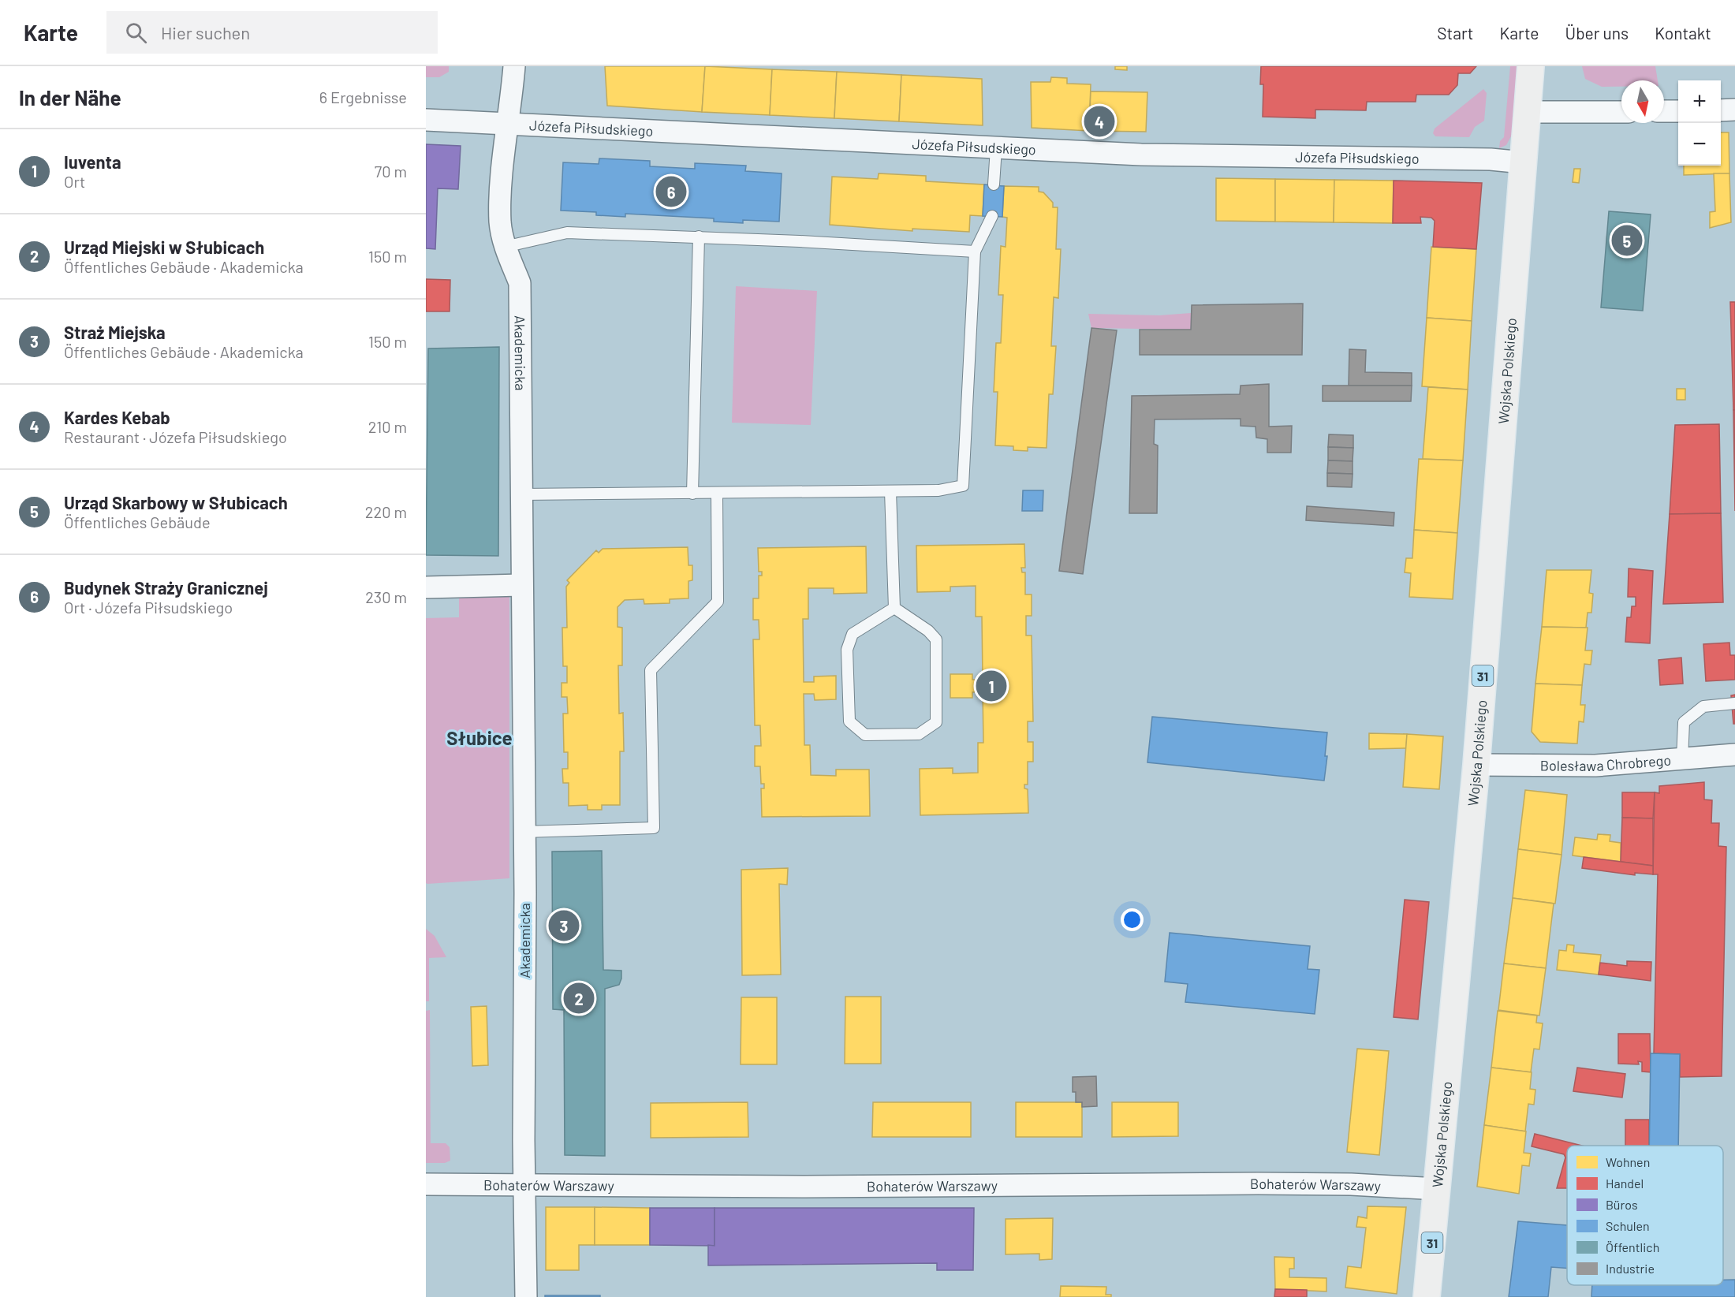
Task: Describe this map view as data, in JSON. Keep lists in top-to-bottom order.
{
  "streets": {
    "main road": ["Wojska Polskiego", "31"],
    "street": [
      "Józefa Piłsudskiego",
      "Akademicka",
      "Bolesława Chrobrego",
      "Bohaterów Warszawy"
    ]
  },
  "crossings": [
    ["Józefa Piłsudskiego", "Akademicka"],
    ["Józefa Piłsudskiego", "Wojska Polskiego"],
    ["Akademicka", "Bohaterów Warszawy"],
    ["Wojska Polskiego", "Bolesława Chrobrego"],
    ["Wojska Polskiego", "Bohaterów Warszawy"]
  ],
  "districts": ["Słubice"],
  "legend": [
    "Wohnen",
    "Handel",
    "Büros",
    "Schulen",
    "Öffentlich",
    "Industrie"
  ],
  "north": "bottom",
  "page": {
    "header": "Karte",
    "search": "Hier suchen",
    "nav": [
      "Start",
      "Karte",
      "Über uns",
      "Kontakt"
    ],
    "heading": ["In der Nähe", "6 Ergebnisse"],
    "map_buttons": ["+", "−"],
    "pins": [
      "4",
      "6",
      "5",
      "1",
      "3",
      "2"
    ],
    "list": [
      {
        "mark": "1",
        "name": "Iuventa",
        "note": "Ort",
        "value": "70 m"
      },
      {
        "mark": "2",
        "name": "Urząd Miejski w Słubicach",
        "note": "Öffentliches Gebäude · Akademicka",
        "value": "150 m"
      },
      {
        "mark": "3",
        "name": "Straż Miejska",
        "note": "Öffentliches Gebäude · Akademicka",
        "value": "150 m"
      },
      {
        "mark": "4",
        "name": "Kardes Kebab",
        "note": "Restaurant · Józefa Piłsudskiego",
        "value": "210 m"
      },
      {
        "mark": "5",
        "name": "Urząd Skarbowy w Słubicach",
        "note": "Öffentliches Gebäude",
        "value": "220 m"
      },
      {
        "mark": "6",
        "name": "Budynek Straży Granicznej",
        "note": "Ort · Józefa Piłsudskiego",
        "value": "230 m"
      }
    ]
  }
}
